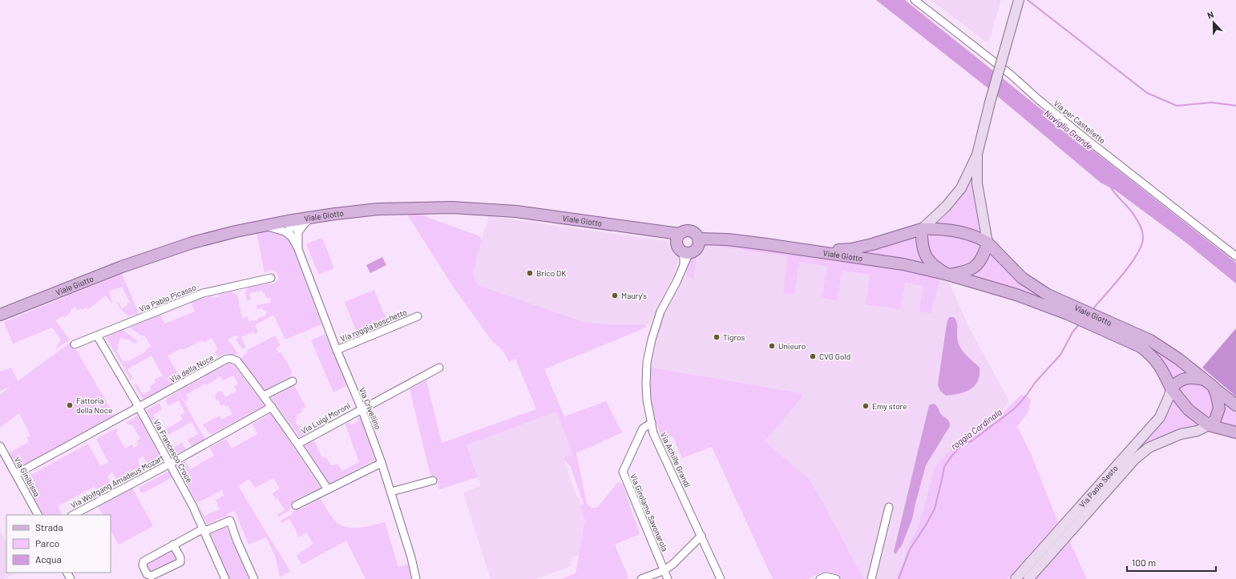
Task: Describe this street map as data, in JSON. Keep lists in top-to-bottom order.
{
  "streets": {
    "main road": ["Viale Giotto"],
    "street": [
      "Via per Castelletto",
      "Via Pablo Picasso",
      "Via roggia boschetto",
      "Via della Noce",
      "Via Crivellino",
      "Via Luigi Moroni",
      "Via Francesco Croce",
      "Via Achille Grandi",
      "Via Ginibissa",
      "Via Wolfgang Amadeus Mozart",
      "Via Paolo Sesto",
      "Via Girolamo Savonarola"
    ]
  },
  "crossings": [
    ["Viale Giotto", "Via Crivellino"],
    ["Viale Giotto", "Via Achille Grandi"],
    ["Viale Giotto", "Via Paolo Sesto"],
    ["Via Pablo Picasso", "Via Francesco Croce"],
    ["Via roggia boschetto", "Via Crivellino"],
    ["Via della Noce", "Via Luigi Moroni"],
    ["Via della Noce", "Via Francesco Croce"],
    ["Via della Noce", "Via Ginibissa"],
    ["Via della Noce", "Via Wolfgang Amadeus Mozart"],
    ["Via Crivellino", "Via Luigi Moroni"],
    ["Via Francesco Croce", "Via Wolfgang Amadeus Mozart"],
    ["Via Achille Grandi", "Via Girolamo Savonarola"]
  ],
  "water": ["Naviglio Grande", "roggia Cardinala"],
  "places": [
    "Brico OK",
    "Maury's",
    "Tigros",
    "Unieuro",
    "CVG Gold",
    "Fattoria della Noce",
    "Emy store"
  ],
  "legend": ["Strada", "Parco", "Acqua"],
  "scale_bar": "100 m",
  "north": "top"
}
